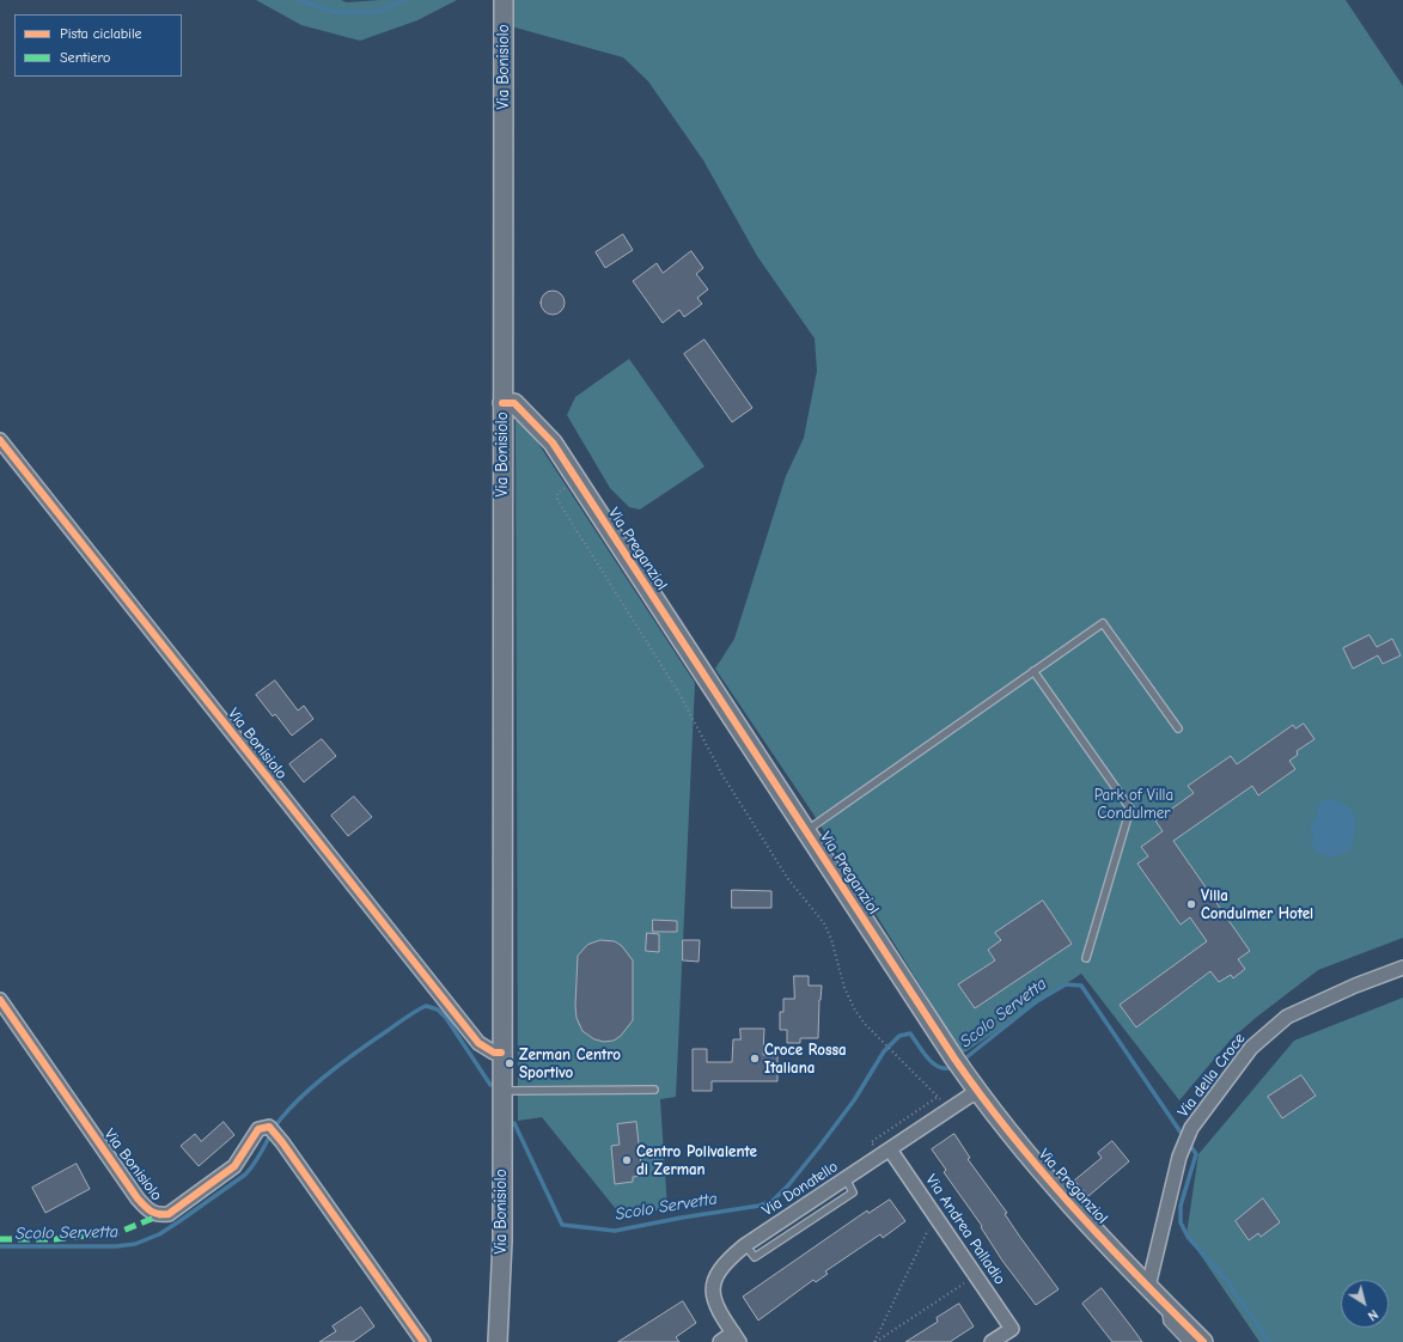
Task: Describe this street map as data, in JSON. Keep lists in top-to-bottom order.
{
  "streets": {
    "main road": ["Via Bonisiolo", "Via Preganziol"],
    "street": ["Via della Croce", "Via Donatello", "Via Andrea Palladio"]
  },
  "crossings": [
    ["Via Bonisiolo", "Via Preganziol"],
    ["Via Preganziol", "Via della Croce"],
    ["Via Preganziol", "Via Donatello"],
    ["Via Donatello", "Via Andrea Palladio"]
  ],
  "water": ["Scolo Servetta"],
  "parks": ["Park of Villa Condulmer"],
  "places": [
    "Villa Condulmer Hotel",
    "Croce Rossa Italiana",
    "Zerman Centro Sportivo",
    "Centro Polivalente di Zerman"
  ],
  "legend": ["Pista ciclabile", "Sentiero"],
  "north": "bottom right"
}
